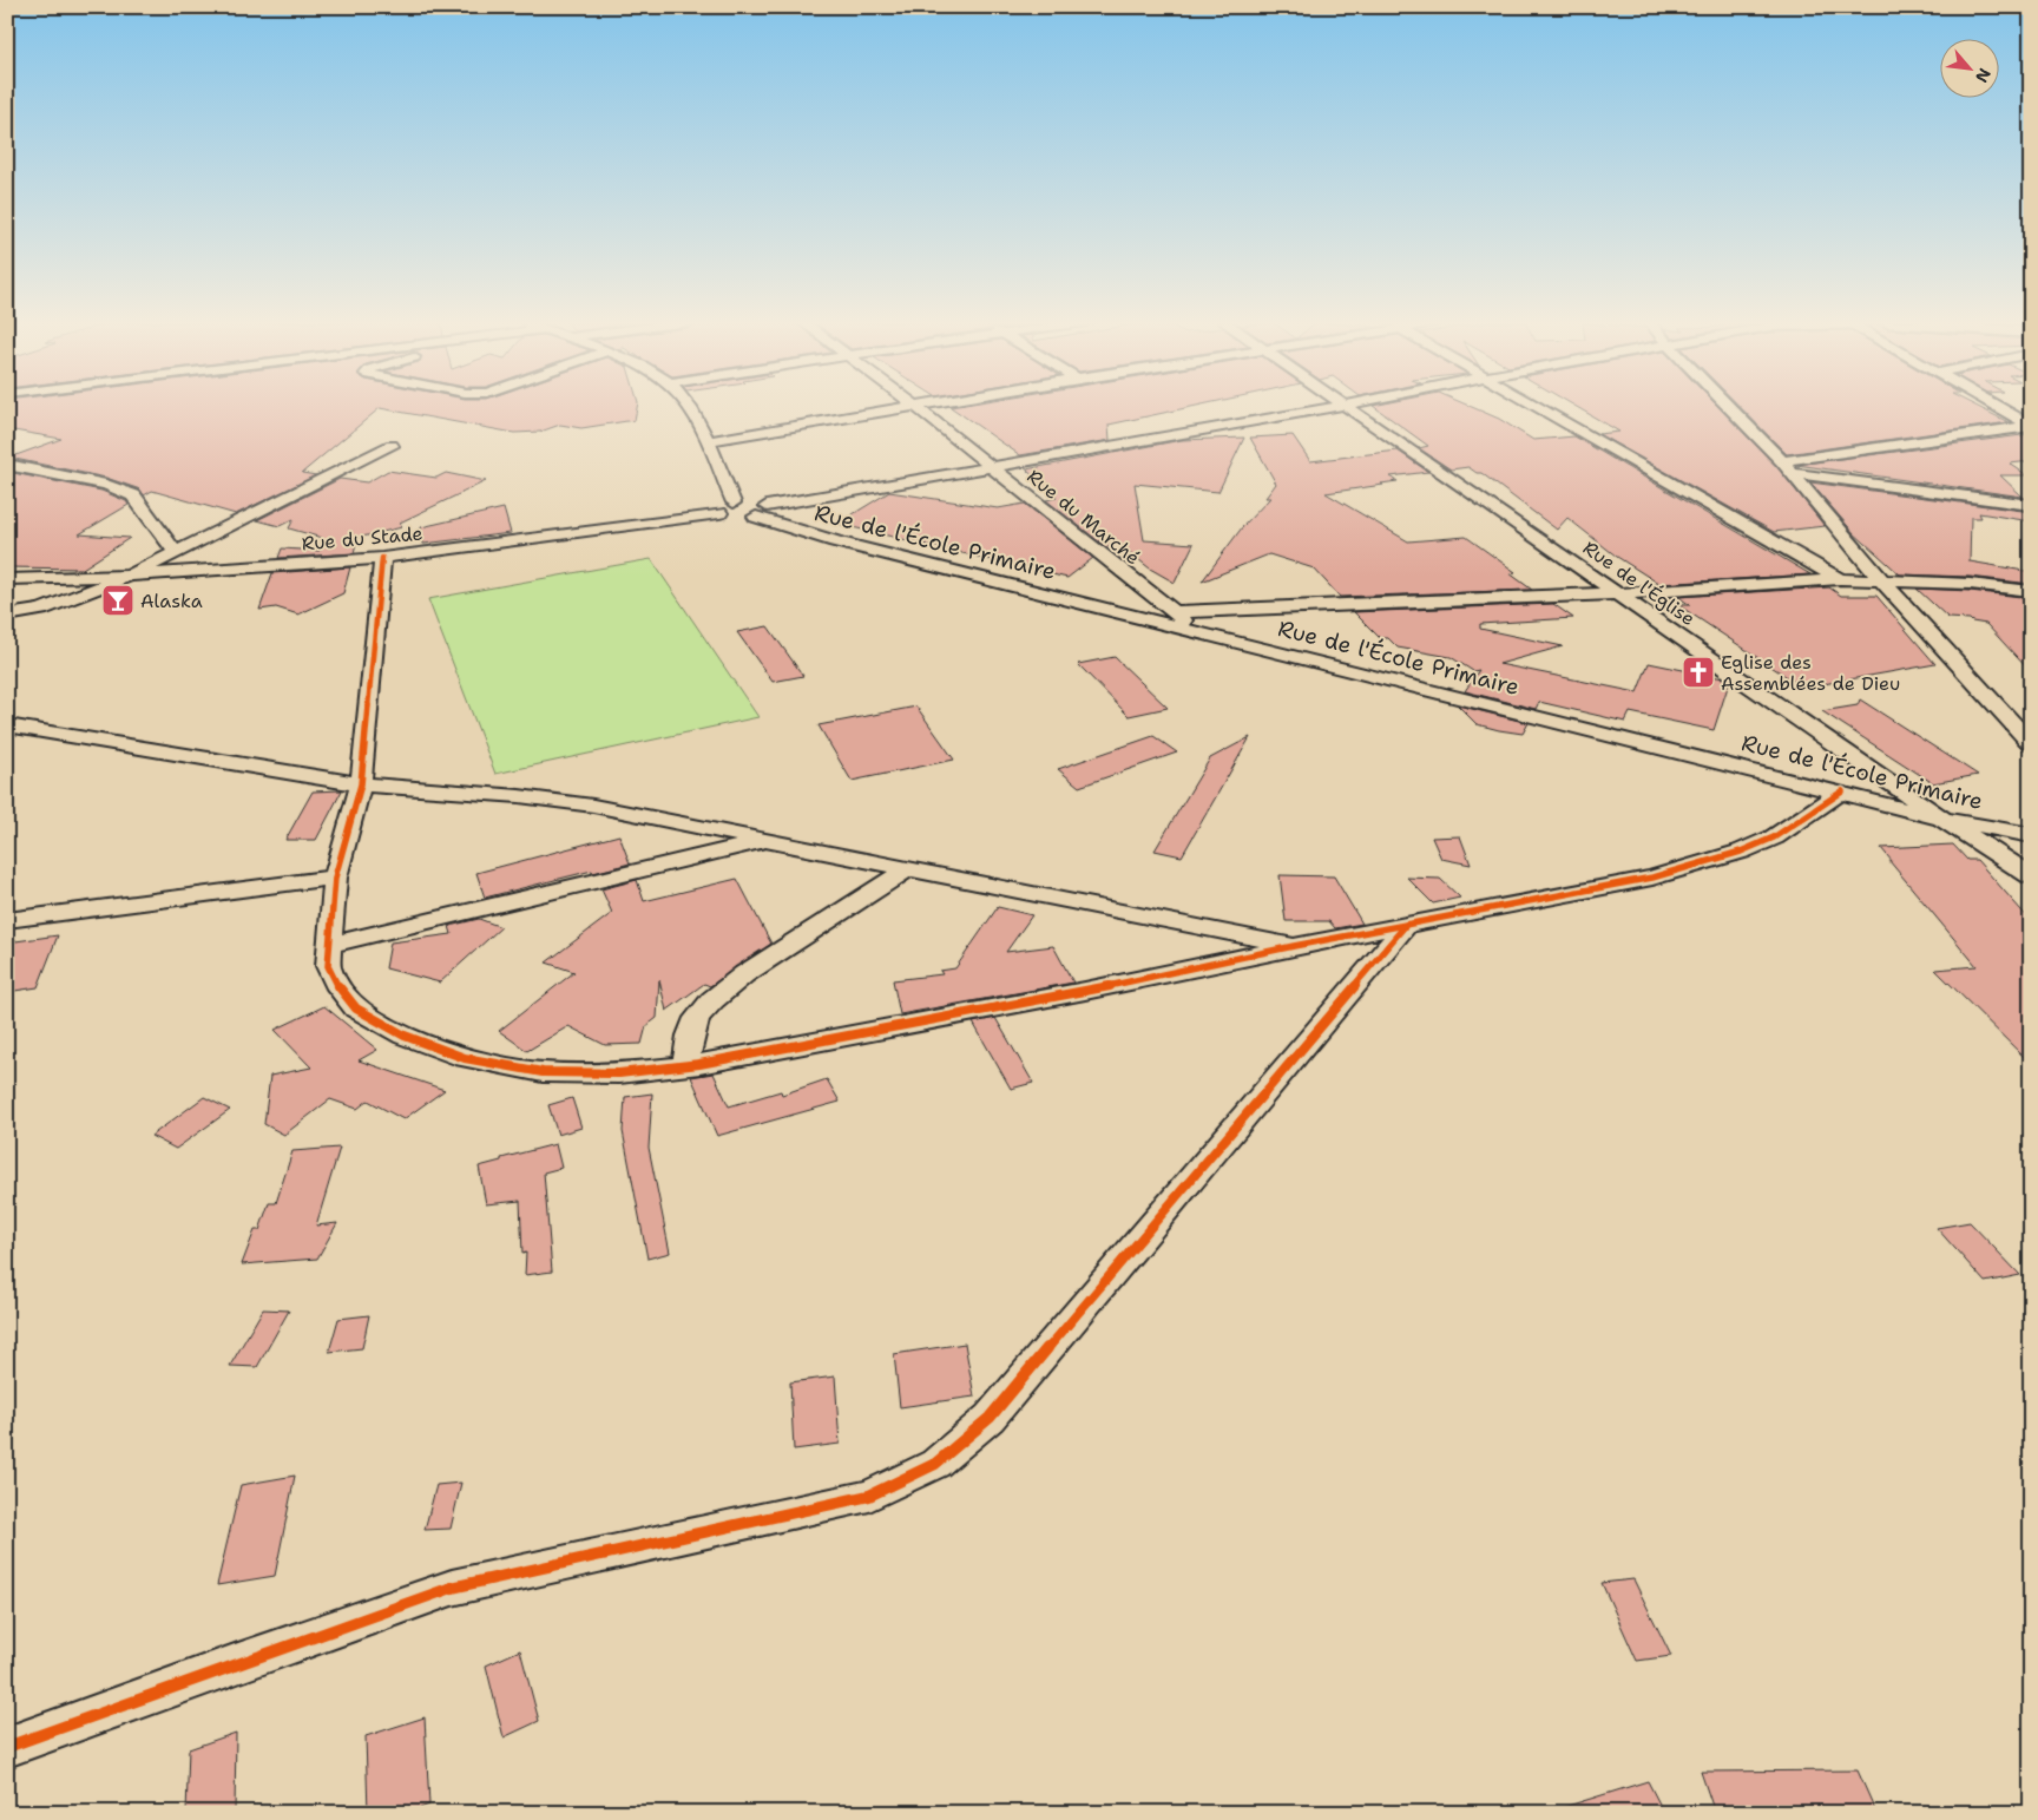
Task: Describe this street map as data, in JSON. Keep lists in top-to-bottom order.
{
  "streets": {
    "street": [
      "Rue du Marché",
      "Rue du Stade",
      "Rue de l'École Primaire",
      "Rue de l'Église"
    ]
  },
  "crossings": [
    ["Rue du Marché", "Rue du Stade"],
    ["Rue du Marché", "Rue de l'École Primaire"],
    ["Rue du Stade", "Rue de l'École Primaire"],
    ["Rue de l'École Primaire", "Rue de l'Église"]
  ],
  "places": {
    "bar": ["Alaska"],
    "church": ["Eglise des Assemblées de Dieu"]
  },
  "north": "bottom right"
}
